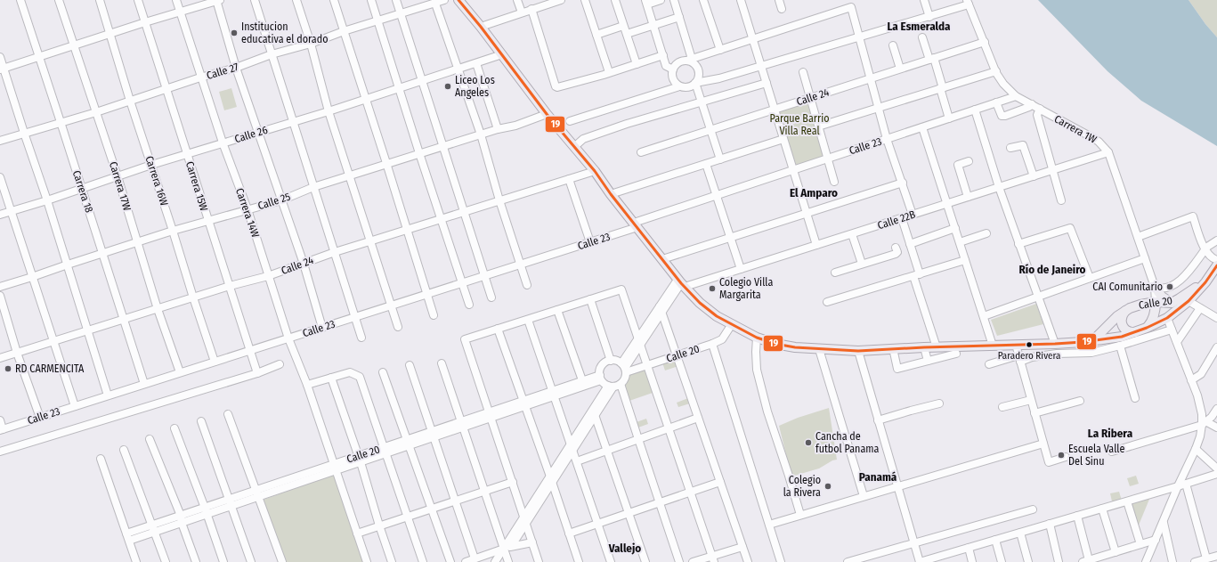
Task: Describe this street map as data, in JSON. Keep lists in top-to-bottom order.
{
  "streets": {
    "main road": ["Calle 20"],
    "street": [
      "Calle 27",
      "Calle 24",
      "Carrera 1W",
      "Calle 26",
      "Calle 23",
      "Carrera 16W",
      "Carrera 17W",
      "Carrera 15W",
      "Carrera 18",
      "Calle 25",
      "Carrera 14W",
      "Calle 22B"
    ]
  },
  "crossings": [
    ["Calle 27", "Carrera 16W"],
    ["Calle 27", "Carrera 17W"],
    ["Calle 27", "Carrera 15W"],
    ["Calle 27", "Carrera 18"],
    ["Calle 27", "Carrera 14W"],
    ["Calle 24", "Carrera 1W"],
    ["Calle 24", "Carrera 16W"],
    ["Calle 24", "Carrera 17W"],
    ["Calle 24", "Carrera 15W"],
    ["Calle 24", "Carrera 18"],
    ["Calle 24", "Carrera 14W"],
    ["Calle 24", "Calle 20"],
    ["Carrera 1W", "Calle 23"],
    ["Carrera 1W", "Calle 22B"],
    ["Carrera 1W", "Calle 20"],
    ["Calle 26", "Carrera 16W"],
    ["Calle 26", "Carrera 17W"],
    ["Calle 26", "Carrera 15W"],
    ["Calle 26", "Carrera 18"],
    ["Calle 26", "Carrera 14W"],
    ["Calle 26", "Calle 20"],
    ["Calle 23", "Carrera 16W"],
    ["Calle 23", "Carrera 17W"],
    ["Calle 23", "Carrera 15W"],
    ["Calle 23", "Carrera 18"],
    ["Calle 23", "Carrera 14W"],
    ["Calle 23", "Calle 20"],
    ["Carrera 16W", "Calle 25"],
    ["Carrera 17W", "Calle 25"],
    ["Carrera 15W", "Calle 25"],
    ["Carrera 18", "Calle 25"],
    ["Calle 25", "Carrera 14W"],
    ["Calle 25", "Calle 20"],
    ["Carrera 14W", "Calle 20"],
    ["Calle 22B", "Calle 20"]
  ],
  "districts": [
    "La Esmeralda",
    "El Amparo",
    "Río de Janeiro",
    "La Ribera",
    "Panamá",
    "Vallejo"
  ],
  "parks": ["Parque Barrio Villa Real"],
  "places": [
    "Institucion educativa el dorado",
    "Liceo Los Angeles",
    "CAI Comunitario",
    "Colegio Villa Margarita",
    "Paradero Rivera",
    "RD CARMENCITA",
    "Cancha de futbol Panama",
    "Escuela Valle Del Sinu",
    "Colegio la Rivera"
  ],
  "lines": ["transit line 19"]
}
